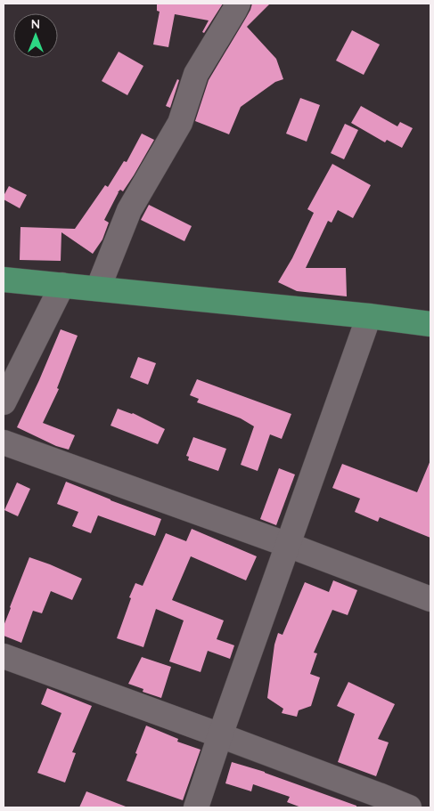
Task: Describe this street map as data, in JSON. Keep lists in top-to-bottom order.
{
  "north": "top"
}
